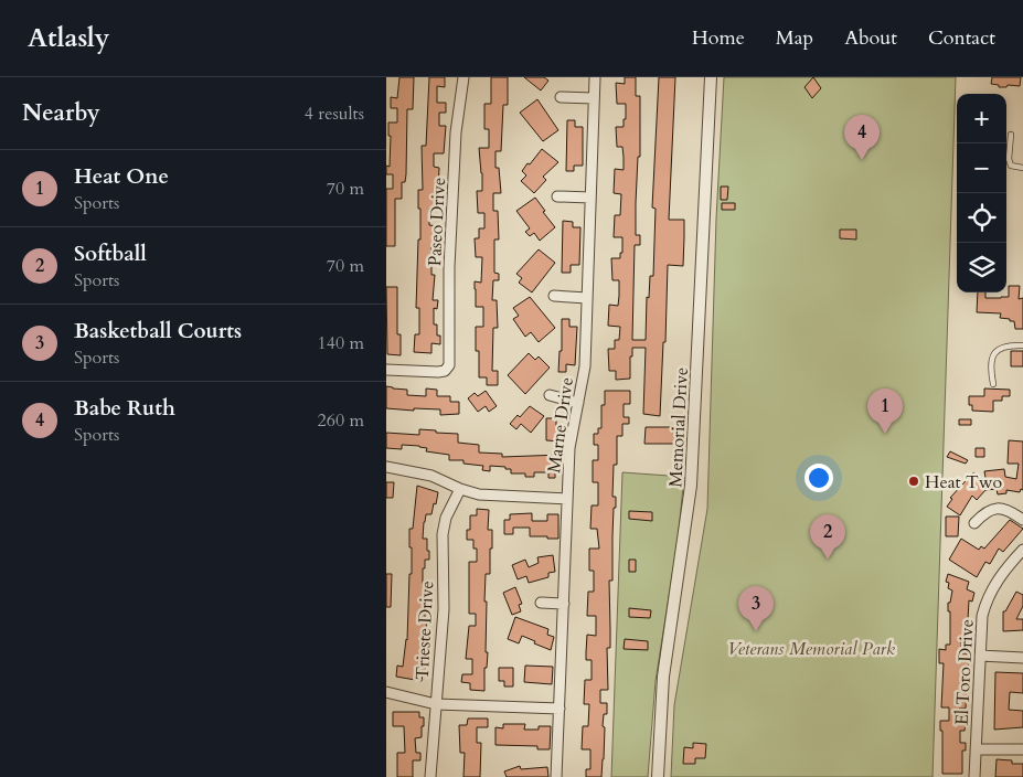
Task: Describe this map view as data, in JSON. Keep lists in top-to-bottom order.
{
  "streets": {
    "street": [
      "Paseo Drive",
      "Marne Drive",
      "Memorial Drive",
      "Trieste Drive",
      "El Toro Drive"
    ]
  },
  "parks": ["Veterans Memorial Park"],
  "places": ["Heat Two"],
  "page": {
    "header": "Atlasly",
    "nav": [
      "Home",
      "Map",
      "About",
      "Contact"
    ],
    "heading": ["Nearby", "4 results"],
    "map_buttons": ["+", "−"],
    "pins": [
      "4",
      "1",
      "2",
      "3"
    ],
    "list": [
      {
        "mark": "1",
        "name": "Heat One",
        "note": "Sports",
        "value": "70 m"
      },
      {
        "mark": "2",
        "name": "Softball",
        "note": "Sports",
        "value": "70 m"
      },
      {
        "mark": "3",
        "name": "Basketball Courts",
        "note": "Sports",
        "value": "140 m"
      },
      {
        "mark": "4",
        "name": "Babe Ruth",
        "note": "Sports",
        "value": "260 m"
      }
    ]
  }
}
